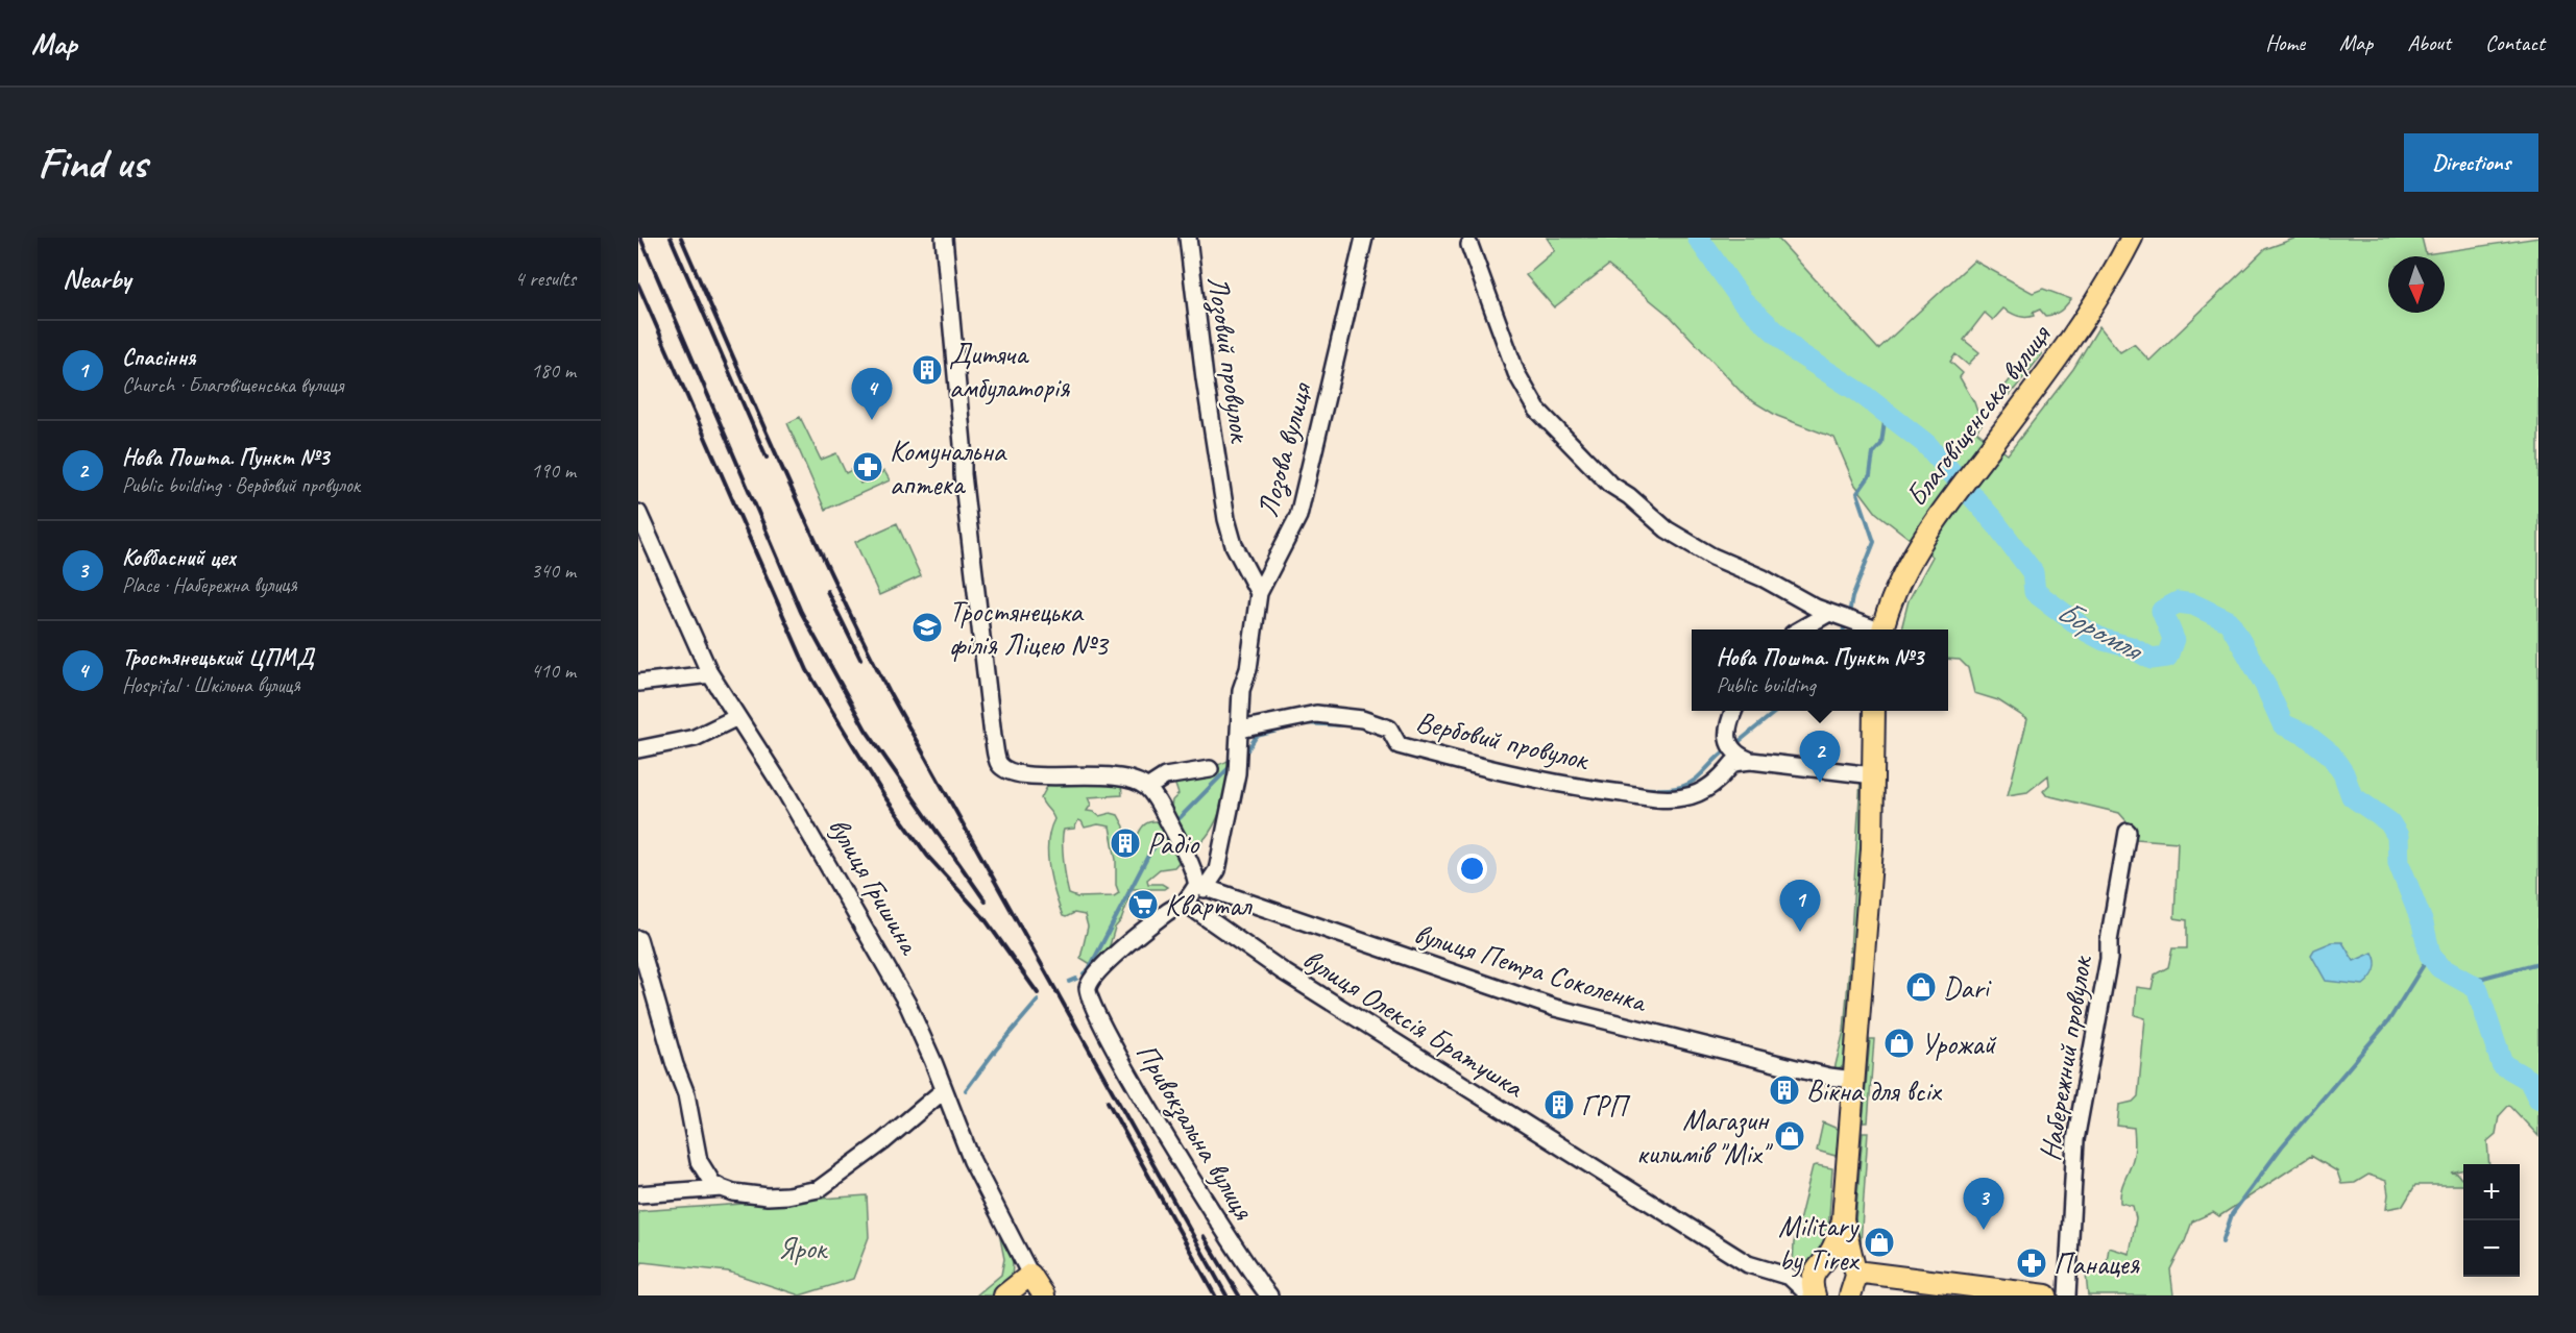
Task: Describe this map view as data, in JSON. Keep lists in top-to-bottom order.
{
  "streets": {
    "main road": ["Благовіщенська вулиця", "вулиця Гришина"],
    "street": [
      "Лозовий провулок",
      "Лозова вулиця",
      "Вербовий провулок",
      "вулиця Петра Соколенка",
      "вулиця Олексія Братушка",
      "Набережний провулок",
      "Привокзальна вулиця"
    ]
  },
  "crossings": [
    ["Лозовий провулок", "Лозова вулиця"],
    ["Лозова вулиця", "Вербовий провулок"],
    ["Лозова вулиця", "вулиця Петра Соколенка"],
    ["Лозова вулиця", "вулиця Олексія Братушка"],
    ["Лозова вулиця", "Привокзальна вулиця"],
    ["вулиця Олексія Братушка", "Привокзальна вулиця"]
  ],
  "water": ["Боромля"],
  "parks": ["Ярок"],
  "places": {
    "building": [
      "Дитяча амбулаторія",
      "Радіо",
      "Вікна для всіх",
      "ГРП"
    ],
    "pharmacy": ["Комунальна аптека", "Панацея"],
    "school or university": ["Тростянецька філія Ліцею №3"],
    "supermarket": ["Квартал"],
    "shop": [
      "Dari",
      "Урожай",
      "Магазин килимів \"Mix\"",
      "Military by Tirex"
    ]
  },
  "north": "bottom",
  "page": {
    "header": "Map",
    "nav": [
      "Home",
      "Map",
      "About",
      "Contact"
    ],
    "buttons": "Directions",
    "title": "Find us",
    "heading": ["Nearby", "4 results"],
    "list": [
      {
        "mark": "1",
        "name": "Спасіння",
        "note": "Church · Благовіщенська вулиця",
        "value": "180 m"
      },
      {
        "mark": "2",
        "name": "Нова Пошта. Пункт №3",
        "note": "Public building · Вербовий провулок",
        "value": "190 m"
      },
      {
        "mark": "3",
        "name": "Ковбасний цех",
        "note": "Place · Набережна вулиця",
        "value": "340 m"
      },
      {
        "mark": "4",
        "name": "Тростянецький ЦПМД",
        "note": "Hospital · Шкільна вулиця",
        "value": "410 m"
      }
    ],
    "pins": [
      "4",
      "2",
      "1",
      "3"
    ],
    "popup": ["Нова Пошта. Пункт №3", "Public building"],
    "map_buttons": ["+", "−"]
  }
}
